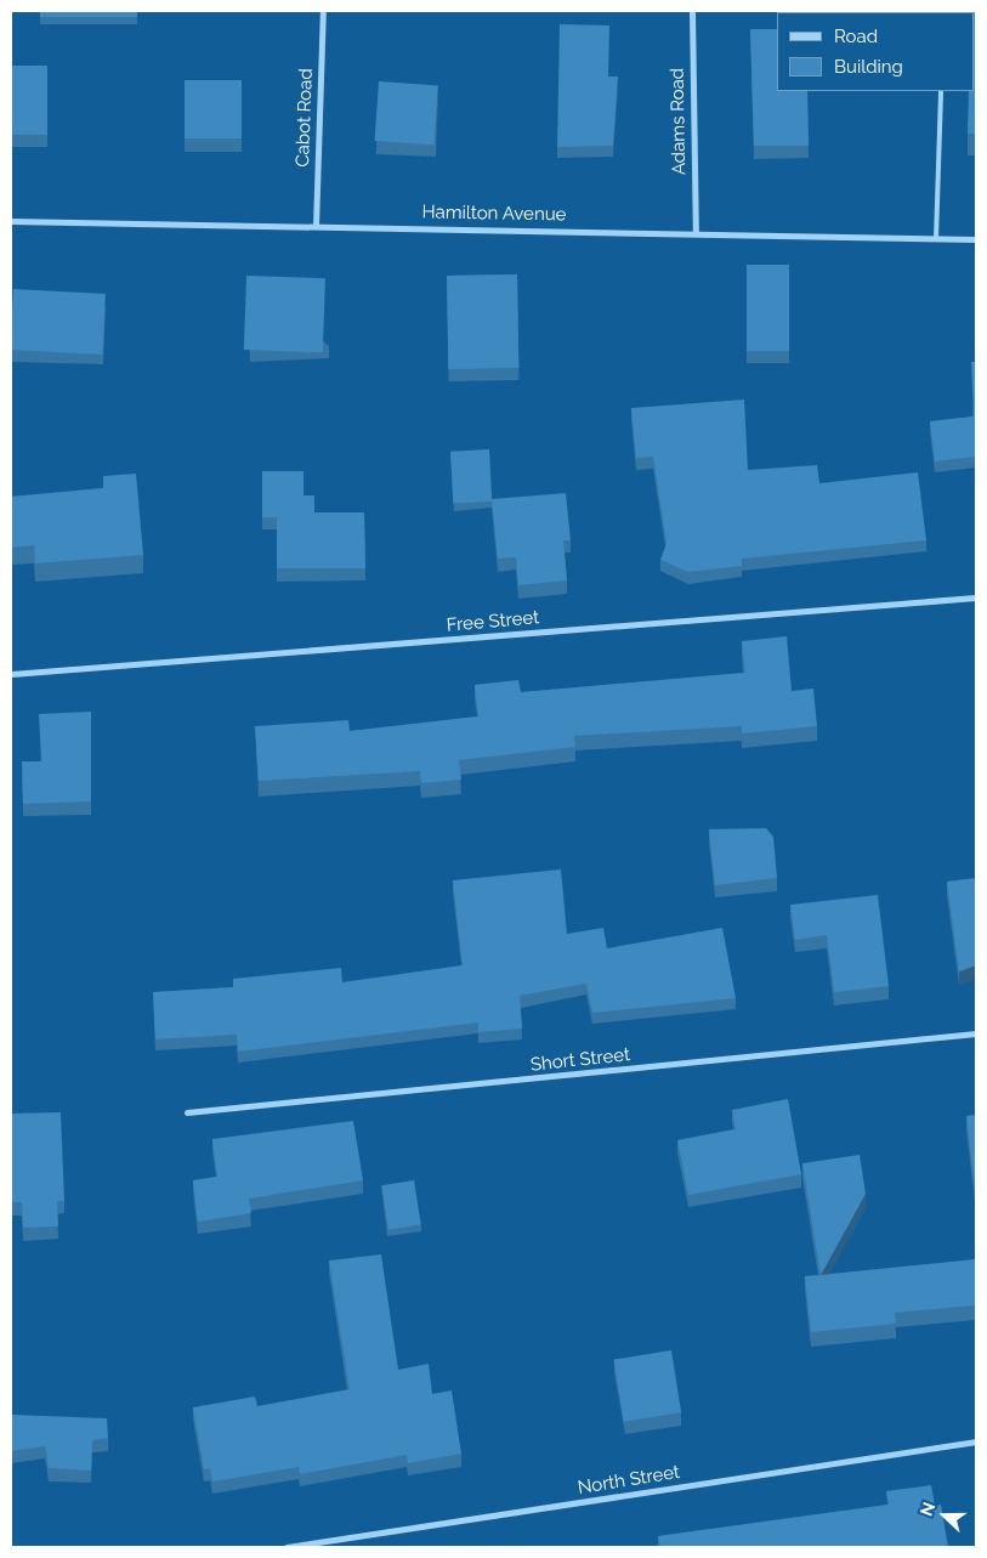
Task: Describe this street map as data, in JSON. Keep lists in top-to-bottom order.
{
  "streets": {
    "street": [
      "Cabot Road",
      "Adams Road",
      "Hamilton Avenue",
      "Free Street",
      "Short Street",
      "North Street"
    ]
  },
  "crossings": [
    ["Cabot Road", "Hamilton Avenue"],
    ["Adams Road", "Hamilton Avenue"]
  ],
  "legend": ["Road", "Building"],
  "north": "left"
}
